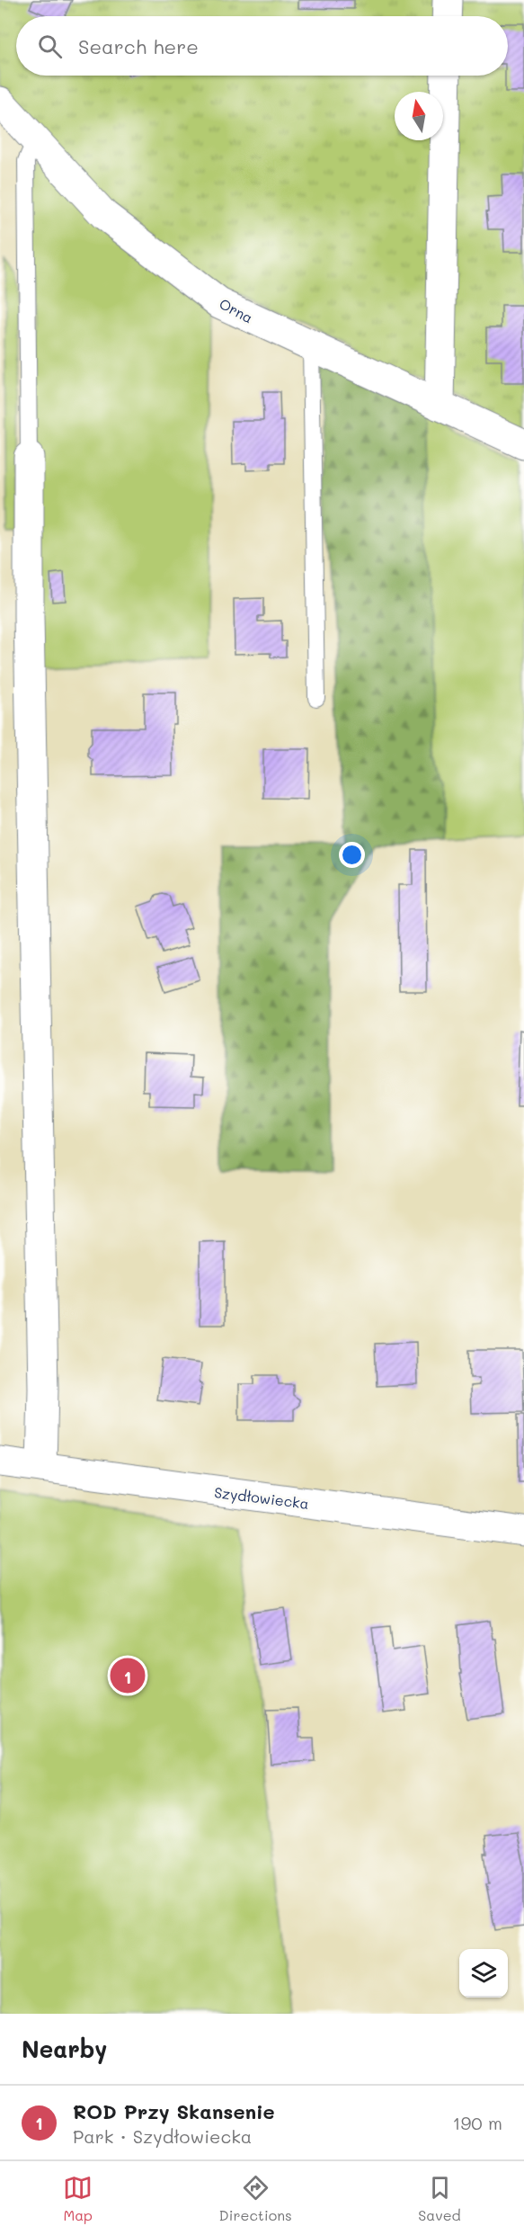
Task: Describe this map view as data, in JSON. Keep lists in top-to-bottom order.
{
  "streets": {
    "street": ["Orna", "Szydłowiecka"]
  },
  "north": "top",
  "page": {
    "search": "Search here",
    "pins": "1",
    "heading": "Nearby",
    "list": [
      {
        "mark": "1",
        "name": "ROD Przy Skansenie",
        "note": "Park · Szydłowiecka",
        "value": "190 m"
      }
    ],
    "nav": ["Map", "Directions", "Saved"]
  }
}
